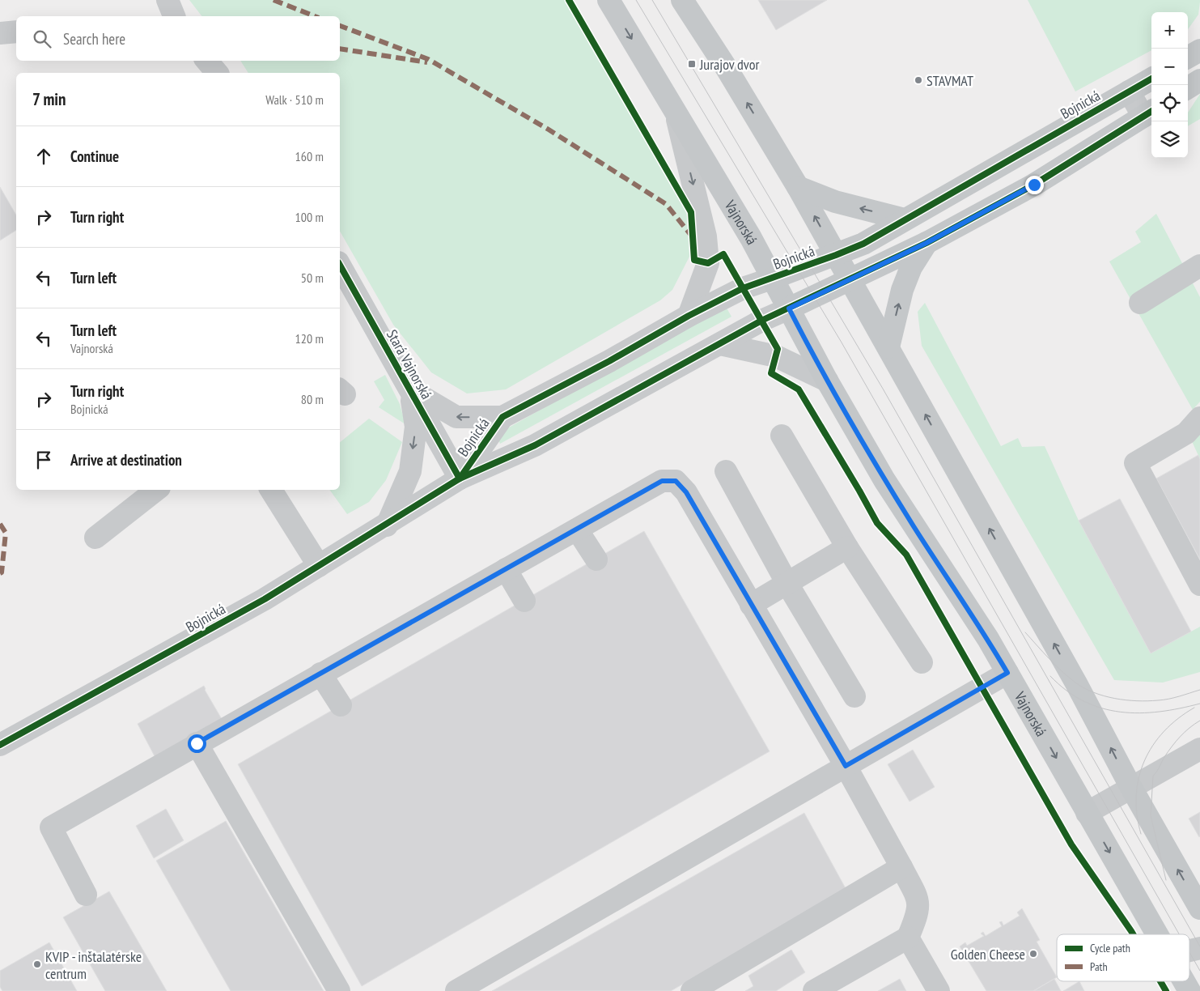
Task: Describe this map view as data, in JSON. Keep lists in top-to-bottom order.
{
  "streets": {
    "main road": ["Bojnická", "Vajnorská"],
    "street": ["Stará Vajnorská"]
  },
  "crossings": [
    ["Bojnická", "Vajnorská"],
    ["Bojnická", "Stará Vajnorská"]
  ],
  "one_way": ["Stará Vajnorská"],
  "places": {
    "transit": ["Jurajov dvor"],
    "other": ["STAVMAT", "Golden Cheese", "KVIP - inštalatérske centrum"]
  },
  "legend": ["Cycle path", "Path"],
  "page": {
    "map_buttons": ["+", "−"],
    "search": "Search here",
    "heading": ["7 min", "Walk · 510 m"],
    "list": [
      ["Continue", "160 m"],
      ["Turn right", "100 m"],
      ["Turn left", "50 m"],
      ["Turn left", "Vajnorská", "120 m"],
      ["Turn right", "Bojnická", "80 m"],
      "Arrive at destination"
    ]
  }
}
